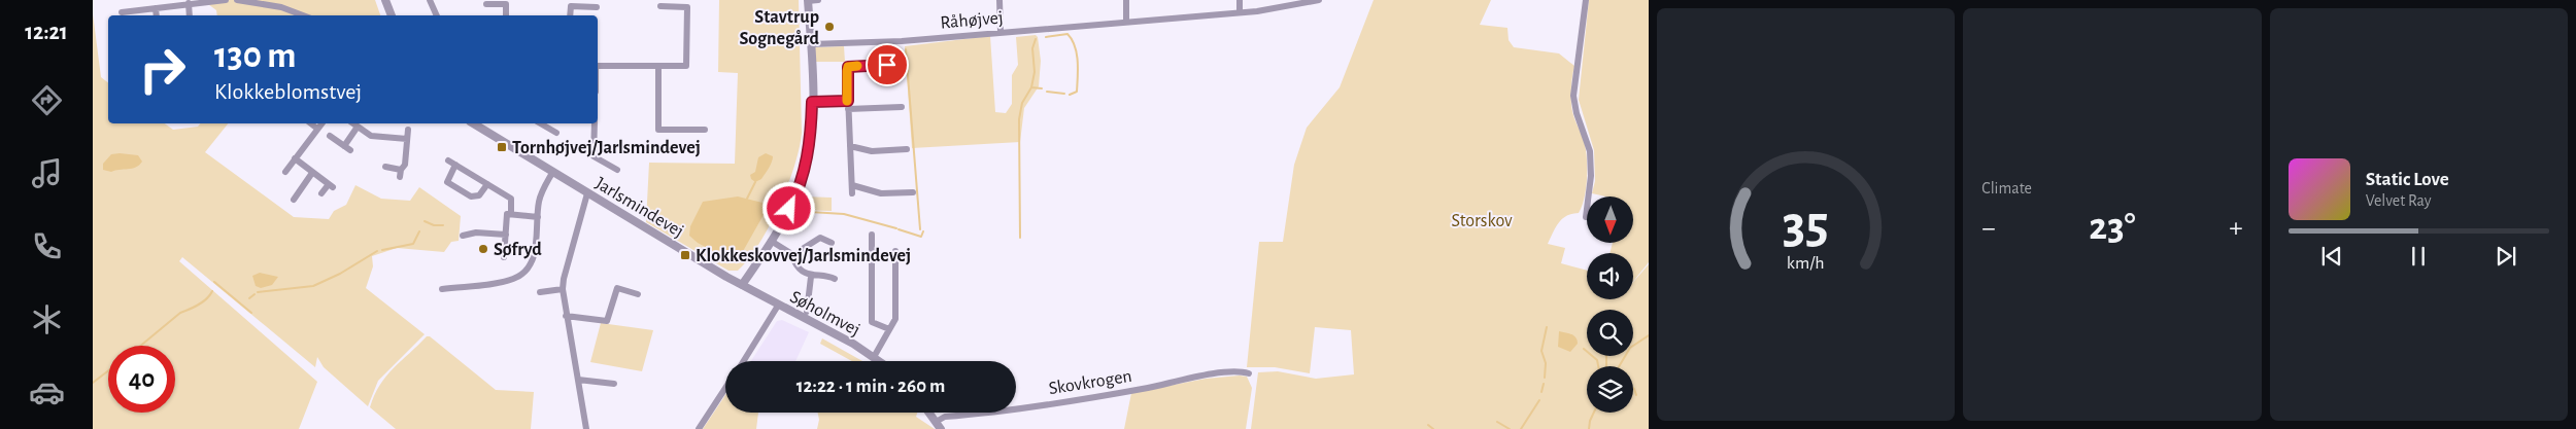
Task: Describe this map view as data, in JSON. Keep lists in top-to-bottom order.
{
  "streets": {
    "street": [
      "Råhøjvej",
      "Jarlsmindevej",
      "Søholmvej",
      "Skovkrogen"
    ]
  },
  "crossings": [
    ["Jarlsmindevej", "Søholmvej"]
  ],
  "parks": ["Storskov"],
  "places": {
    "other": ["Stavtrup Sognegård", "Søfryd"],
    "transit": ["Tornhøjvej/Jarlsmindevej", "Klokkeskovvej/Jarlsmindevej"]
  },
  "north": "bottom",
  "page": {
    "tabs": "12:21",
    "tile": "Climate",
    "turn": ["130 m", "Klokkeblomstvej"],
    "song": ["Static Love", "Velvet Ray"],
    "heat": ["−", "23°", "+"],
    "limit": "40",
    "trip": "12:22 · 1 min · 260 m",
    "gauge": ["35", "km/h"]
  }
}
